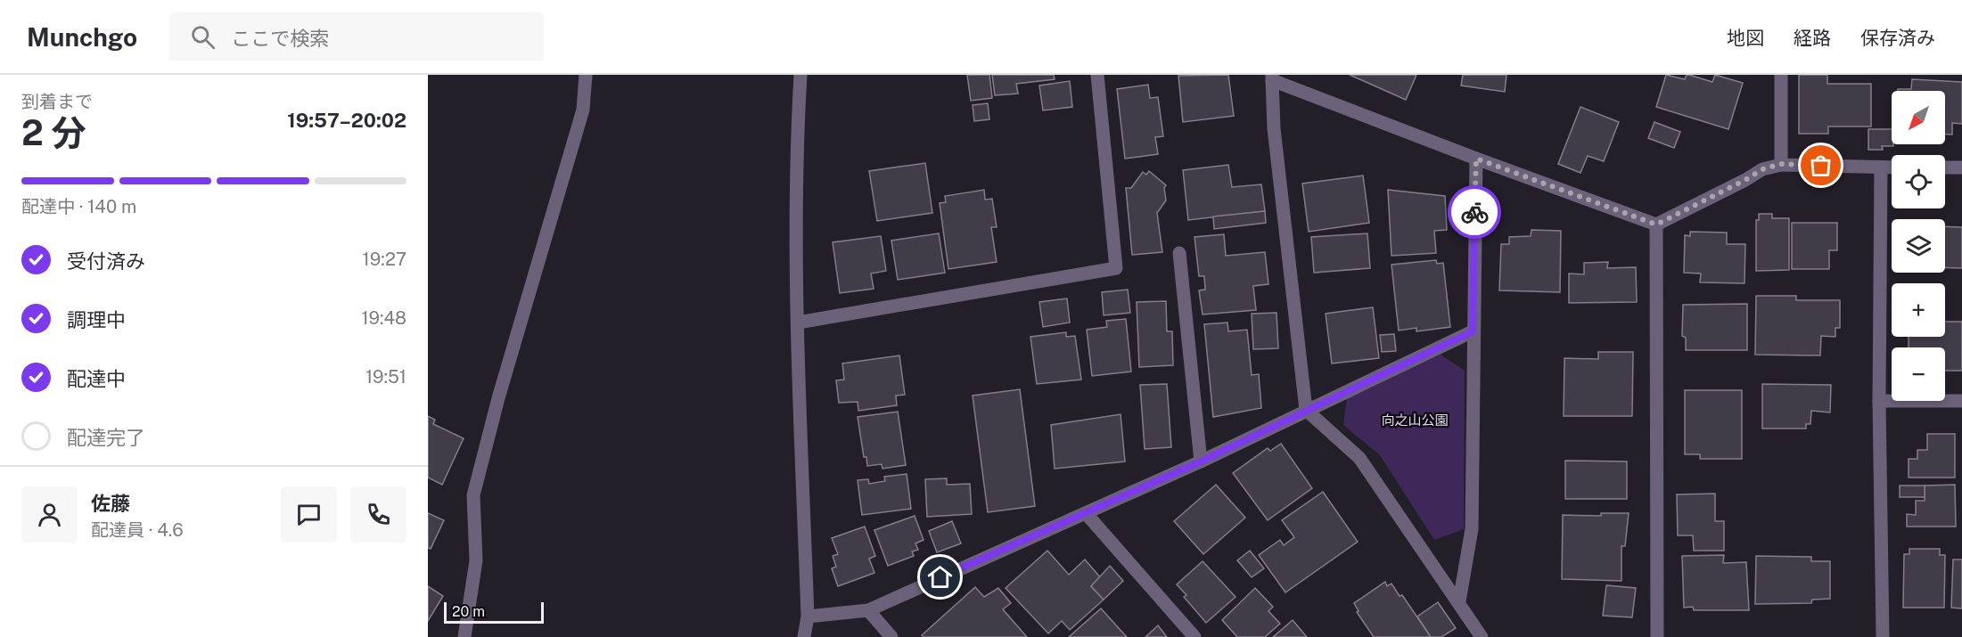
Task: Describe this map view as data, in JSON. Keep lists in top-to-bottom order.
{
  "parks": ["向之山公園"],
  "scale_bar": "20 m",
  "north": "bottom left",
  "page": {
    "header": "Munchgo",
    "search": "ここで検索",
    "nav": ["地図", "経路", "保存済み"],
    "heading": ["2 分", "到着まで", "19:57–20:02"],
    "panel": ["佐藤", "配達員 · 4.6"],
    "map_buttons": ["+", "−"],
    "bar": "配達中 · 140 m",
    "list": [
      ["受付済み", "19:27"],
      ["調理中", "19:48"],
      ["配達中", "19:51"],
      "配達完了"
    ],
    "scale": "20 m"
  }
}
